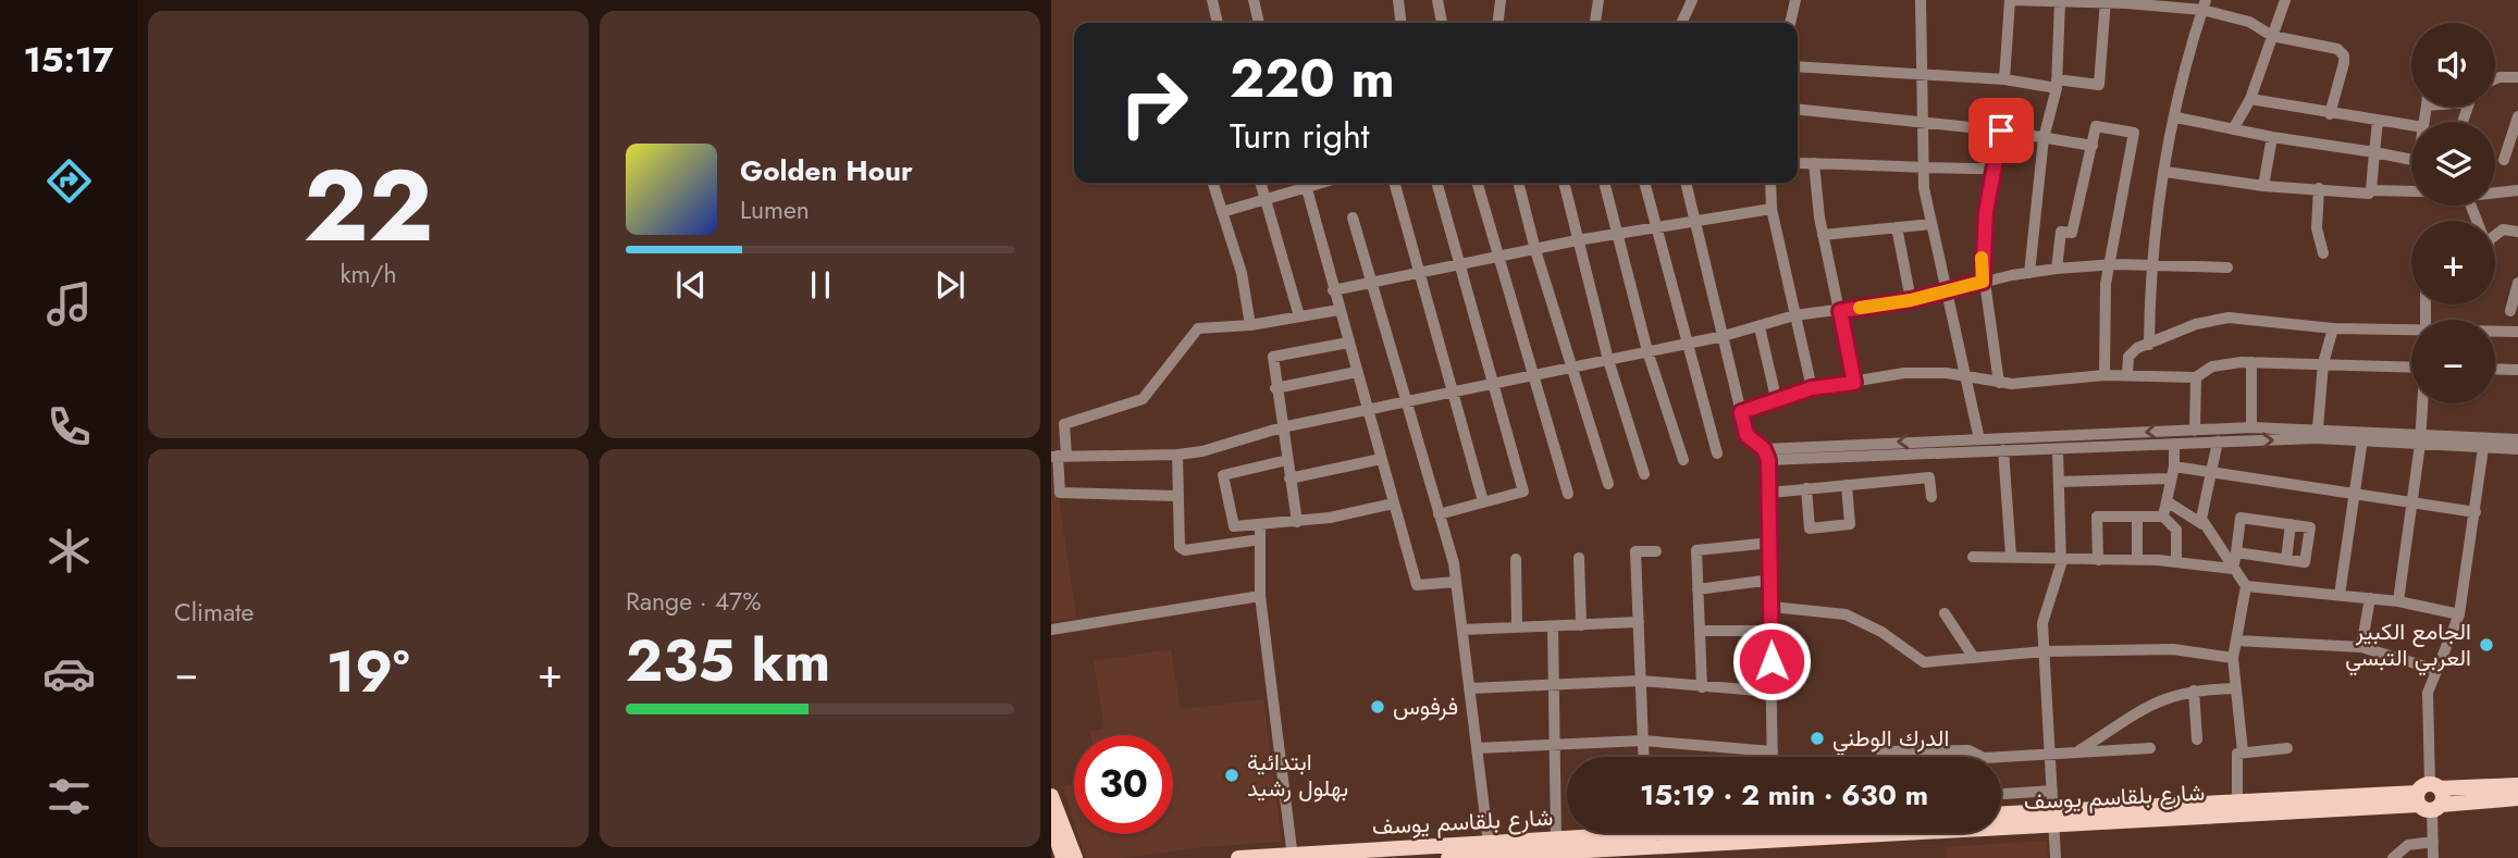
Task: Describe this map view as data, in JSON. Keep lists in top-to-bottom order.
{
  "streets": {
    "main road": ["شارع بلقاسم يوسف"]
  },
  "places": [
    "الجامع الكبير العربي التبسي",
    "فرفوس",
    "الدرك الوطني",
    "ابتدائية بهلول رشيد"
  ],
  "page": {
    "tabs": "15:17",
    "tile": [
      ["22", "km/h"],
      "Climate",
      ["Range · 47%", "235 km"]
    ],
    "map_buttons": ["+", "−"],
    "turn": ["220 m", "Turn right"],
    "song": ["Golden Hour", "Lumen"],
    "heat": ["−", "19°", "+"],
    "limit": "30",
    "trip": "15:19 · 2 min · 630 m"
  }
}
